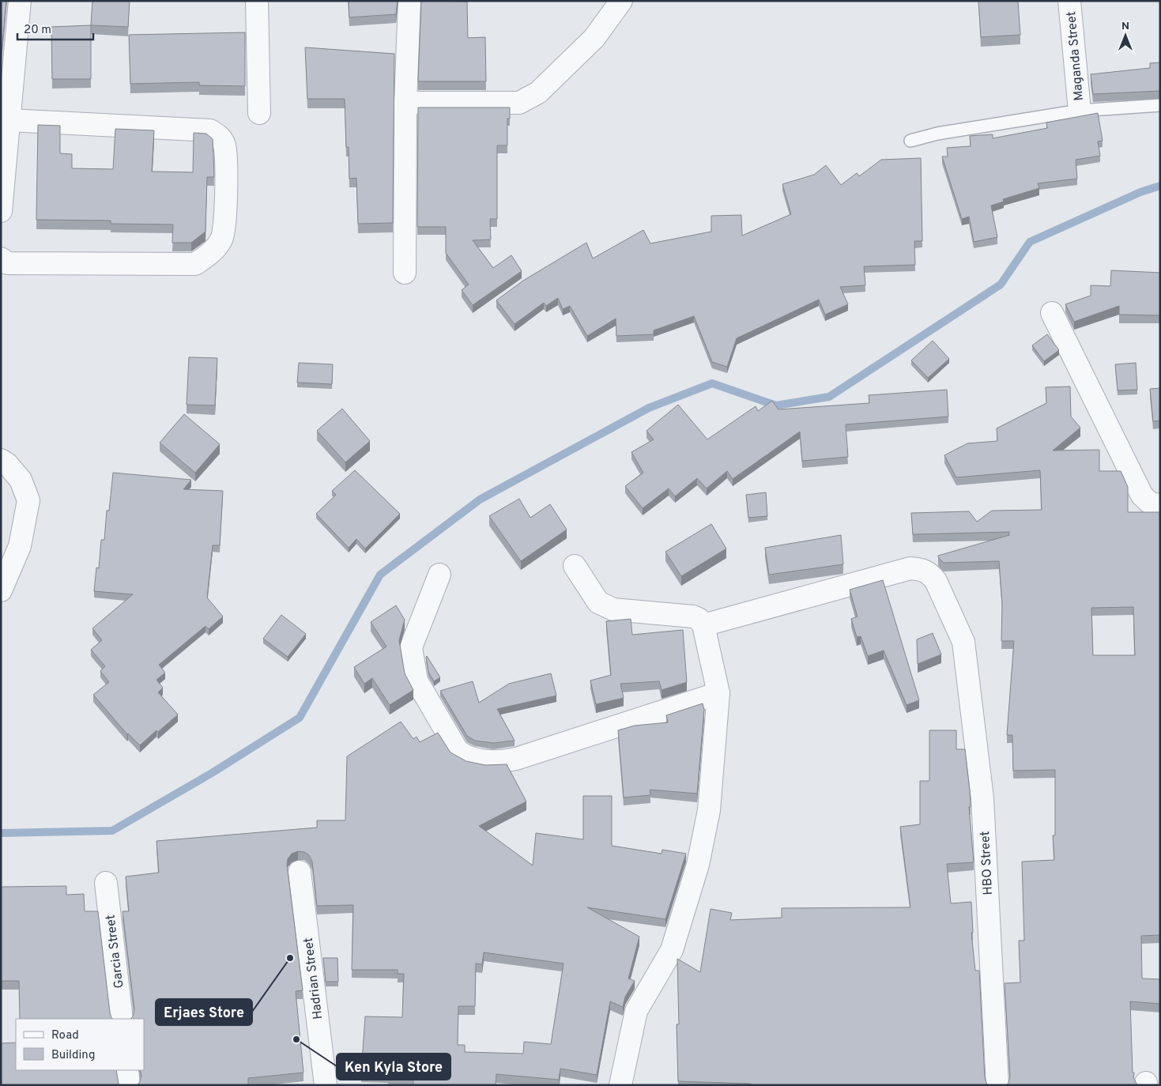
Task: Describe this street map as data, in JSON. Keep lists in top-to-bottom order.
{
  "streets": {
    "street": [
      "Maganda Street",
      "HBO Street",
      "Garcia Street",
      "Hadrian Street"
    ]
  },
  "places": ["Erjaes Store", "Ken Kyla Store"],
  "legend": ["Road", "Building"],
  "scale_bar": "20 m",
  "north": "top"
}
